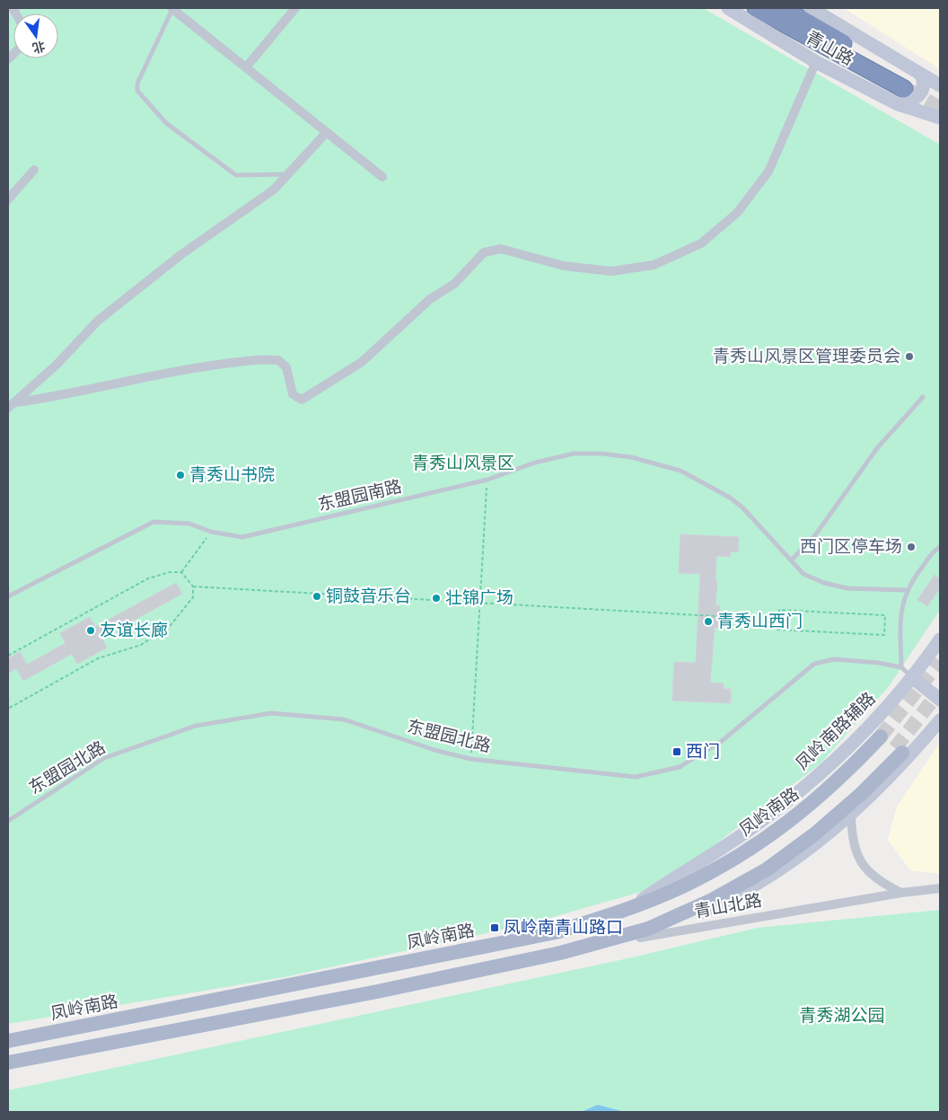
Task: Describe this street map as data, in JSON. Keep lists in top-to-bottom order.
{
  "streets": {
    "highway": ["青山路"],
    "main road": ["凤岭南路"],
    "street": ["凤岭南路辅路", "青山北路"],
    "lane": ["东盟园南路", "东盟园北路"]
  },
  "crossings": [
    ["凤岭南路辅路", "凤岭南路"]
  ],
  "parks": ["青秀山风景区", "青秀湖公园"],
  "places": {
    "other": [
      "青秀山风景区管理委员会",
      "青秀山书院",
      "西门区停车场",
      "铜鼓音乐台",
      "壮锦广场",
      "青秀山西门",
      "友谊长廊"
    ],
    "transit": ["西门", "凤岭南青山路口"]
  },
  "north": "bottom"
}
